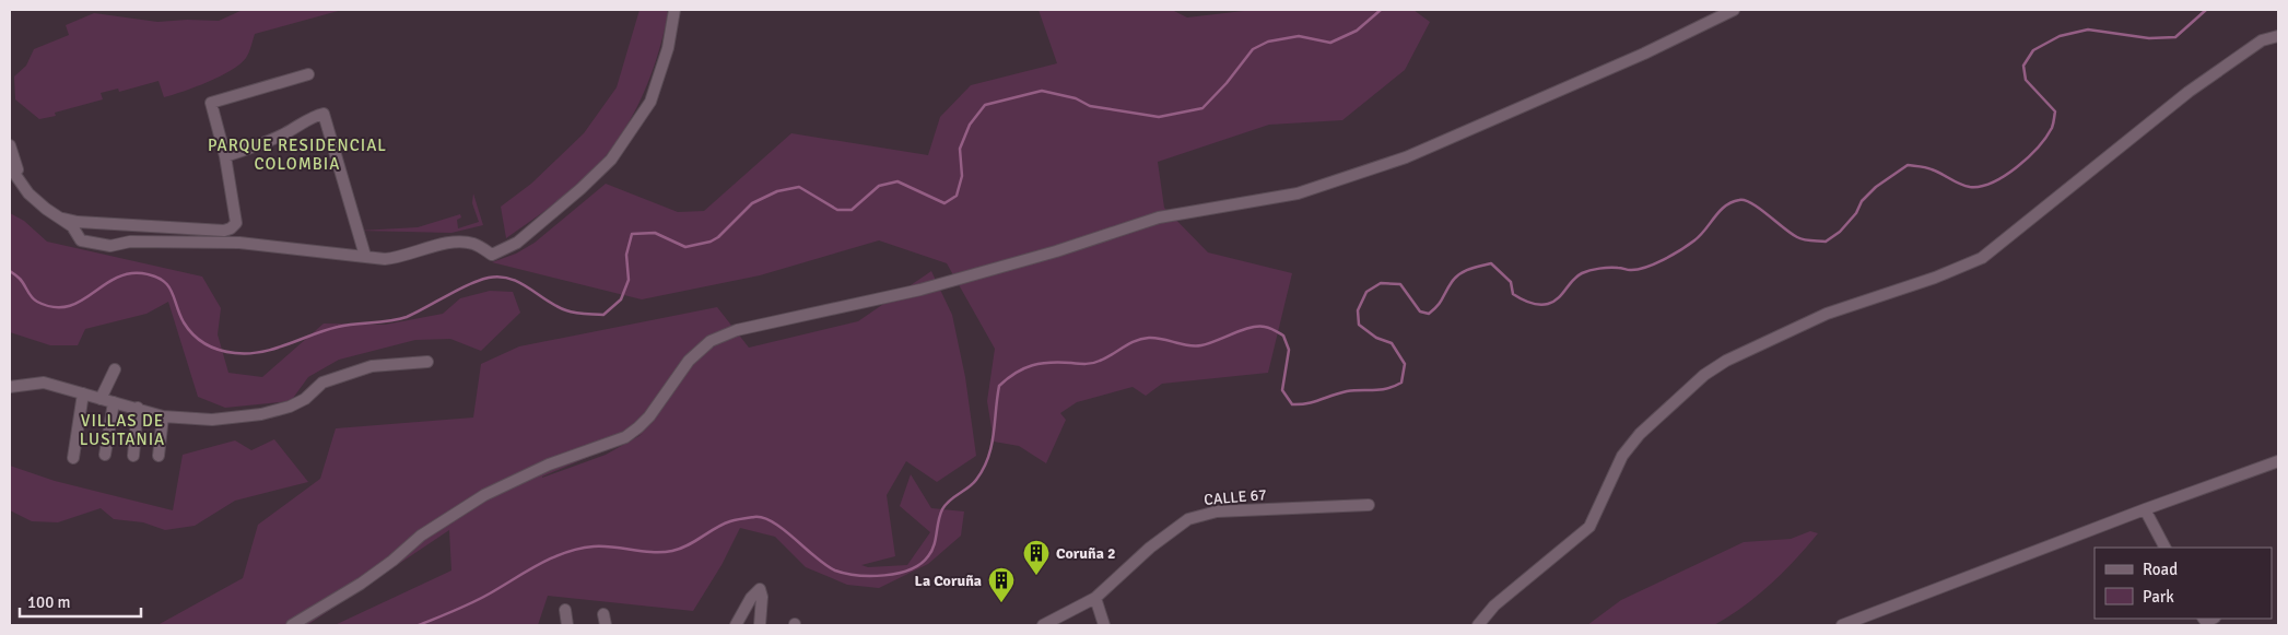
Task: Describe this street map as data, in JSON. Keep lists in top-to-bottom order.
{
  "streets": {
    "street": ["CALLE 67"]
  },
  "districts": ["PARQUE RESIDENCIAL COLOMBIA", "VILLAS DE LUSITANIA"],
  "places": {
    "building": ["Coruña 2", "La Coruña"]
  },
  "legend": ["Road", "Park"],
  "scale_bar": "100 m"
}
